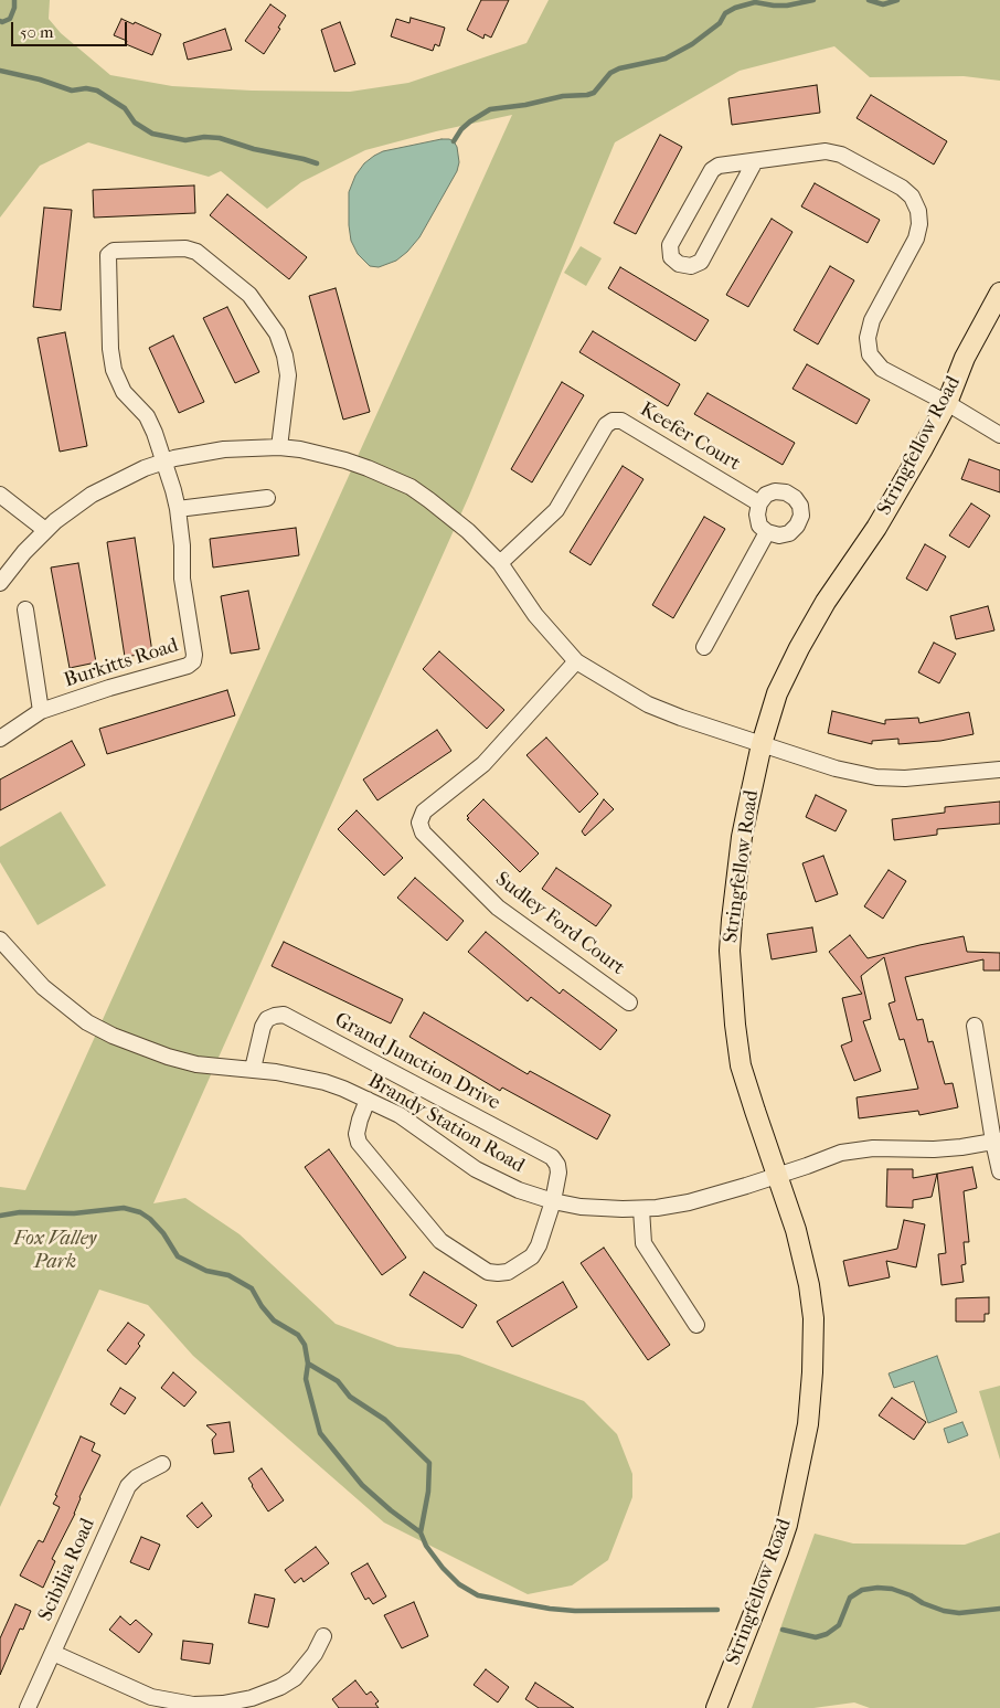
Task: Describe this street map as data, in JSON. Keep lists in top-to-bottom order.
{
  "streets": {
    "main road": ["Stringfellow Road"],
    "street": [
      "Keefer Court",
      "Burkitts Road",
      "Sudley Ford Court",
      "Grand Junction Drive",
      "Brandy Station Road",
      "Scibilia Road"
    ]
  },
  "crossings": [
    ["Stringfellow Road", "Brandy Station Road"],
    ["Grand Junction Drive", "Brandy Station Road"]
  ],
  "parks": ["Fox Valley Park"],
  "scale_bar": "50 m"
}
